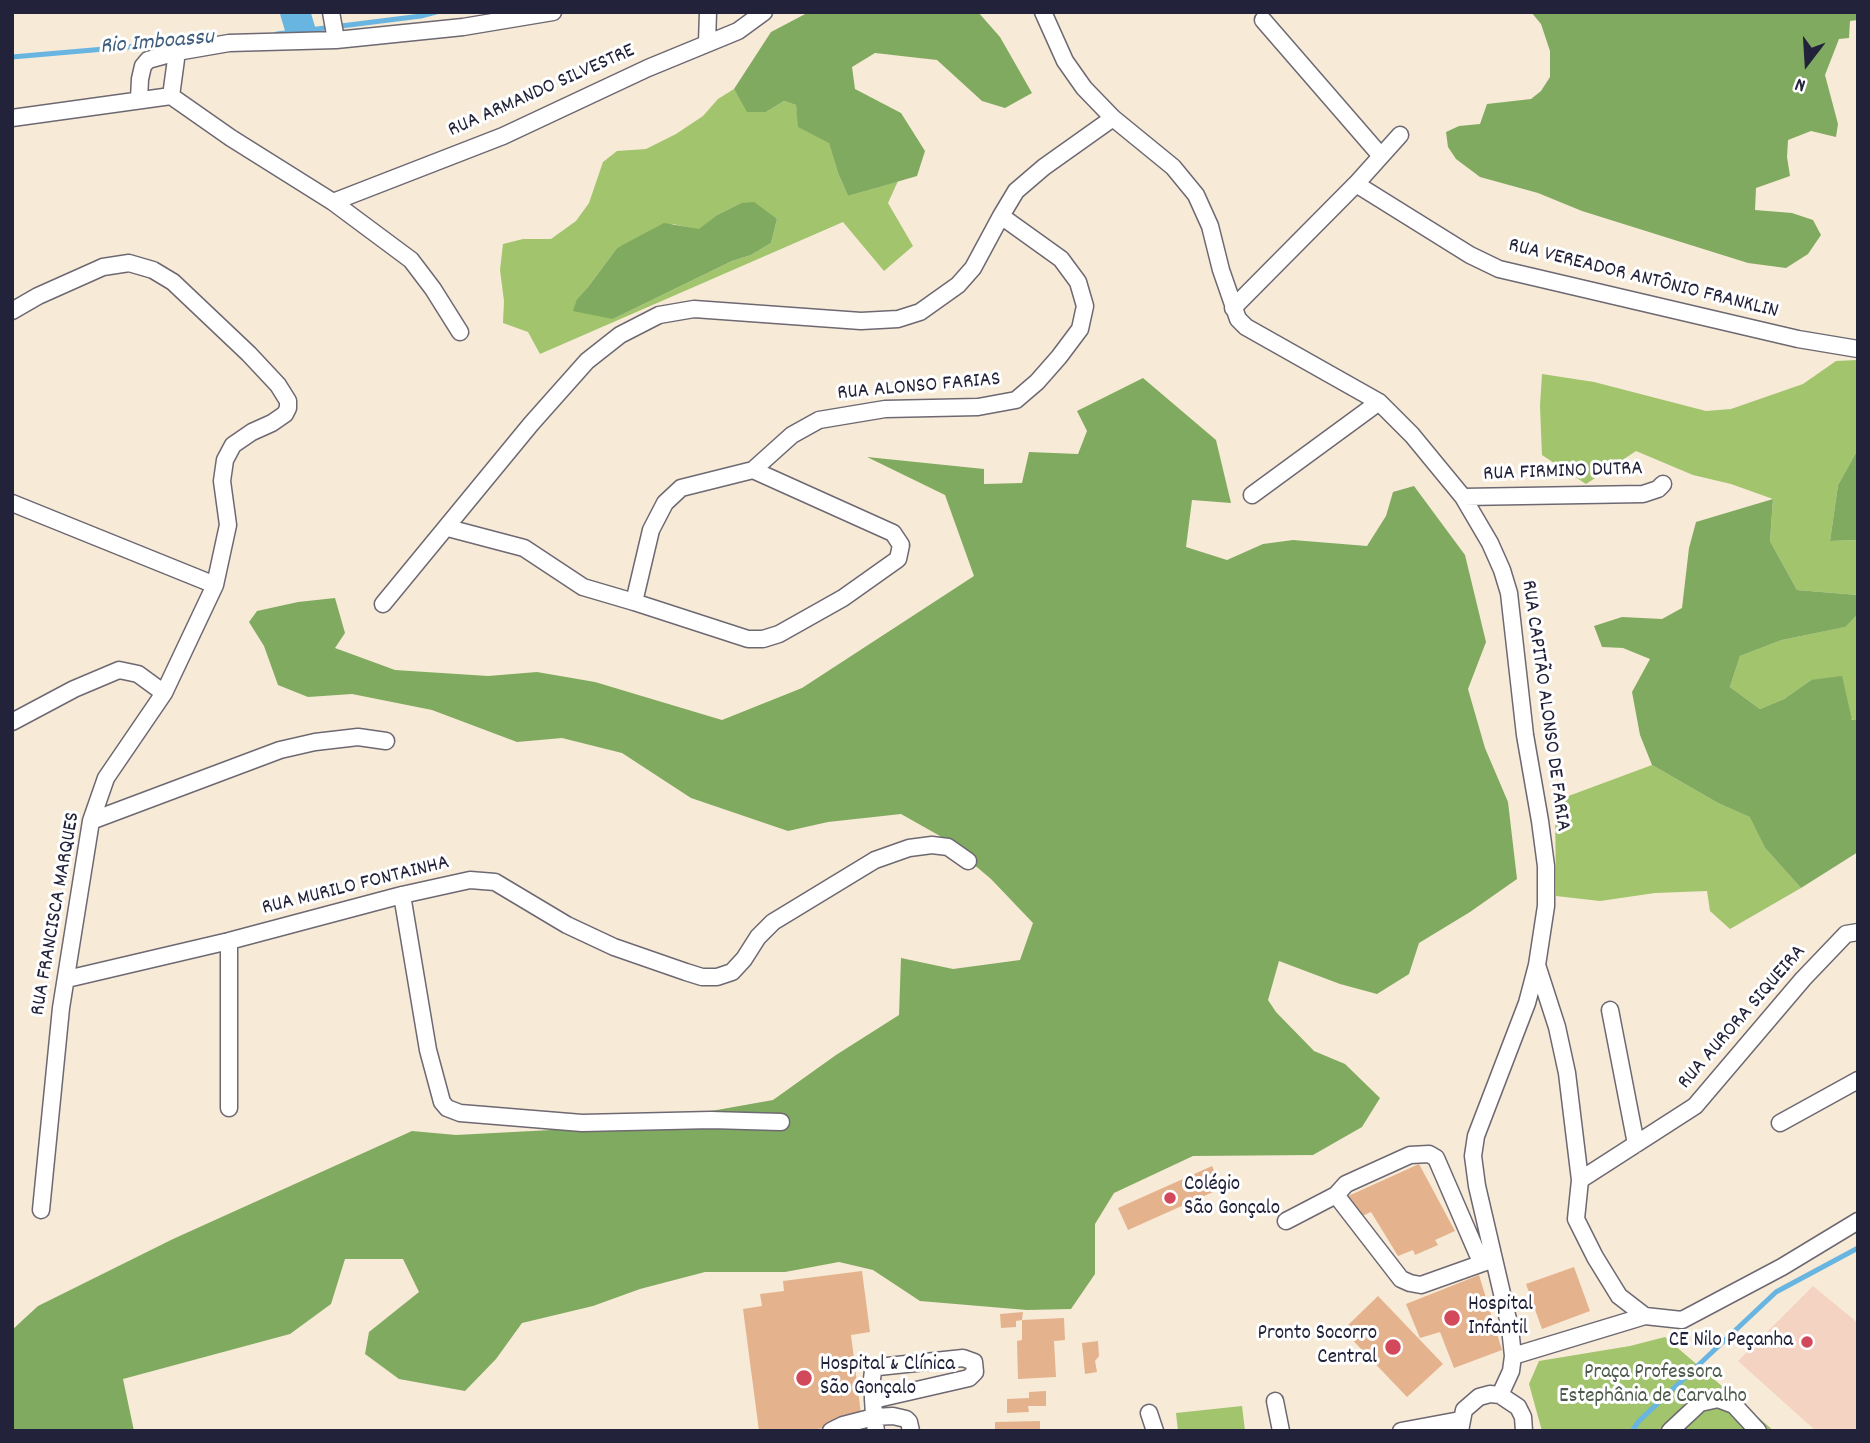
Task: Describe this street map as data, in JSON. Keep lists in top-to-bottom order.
{
  "streets": {
    "street": [
      "RUA ARMANDO SILVESTRE",
      "RUA VEREADOR ANTÔNIO FRANKLIN",
      "RUA ALONSO FARIAS",
      "RUA FIRMINO DUTRA",
      "RUA CAPITÃO ALONSO DE FARIA",
      "RUA MURILO FONTAINHA",
      "RUA FRANCISCA MARQUES",
      "RUA AURORA SIQUEIRA"
    ]
  },
  "crossings": [
    ["RUA FIRMINO DUTRA", "RUA CAPITÃO ALONSO DE FARIA"],
    ["RUA CAPITÃO ALONSO DE FARIA", "RUA AURORA SIQUEIRA"],
    ["RUA MURILO FONTAINHA", "RUA FRANCISCA MARQUES"]
  ],
  "water": ["Rio Imboassu"],
  "parks": ["Praça Professora Estephânia de Carvalho"],
  "places": [
    "Colégio São Gonçalo",
    "Hospital Infantil",
    "CE Nilo Peçanha",
    "Pronto Socorro Central",
    "Hospital & Clínica São Gonçalo"
  ],
  "north": "bottom"
}
